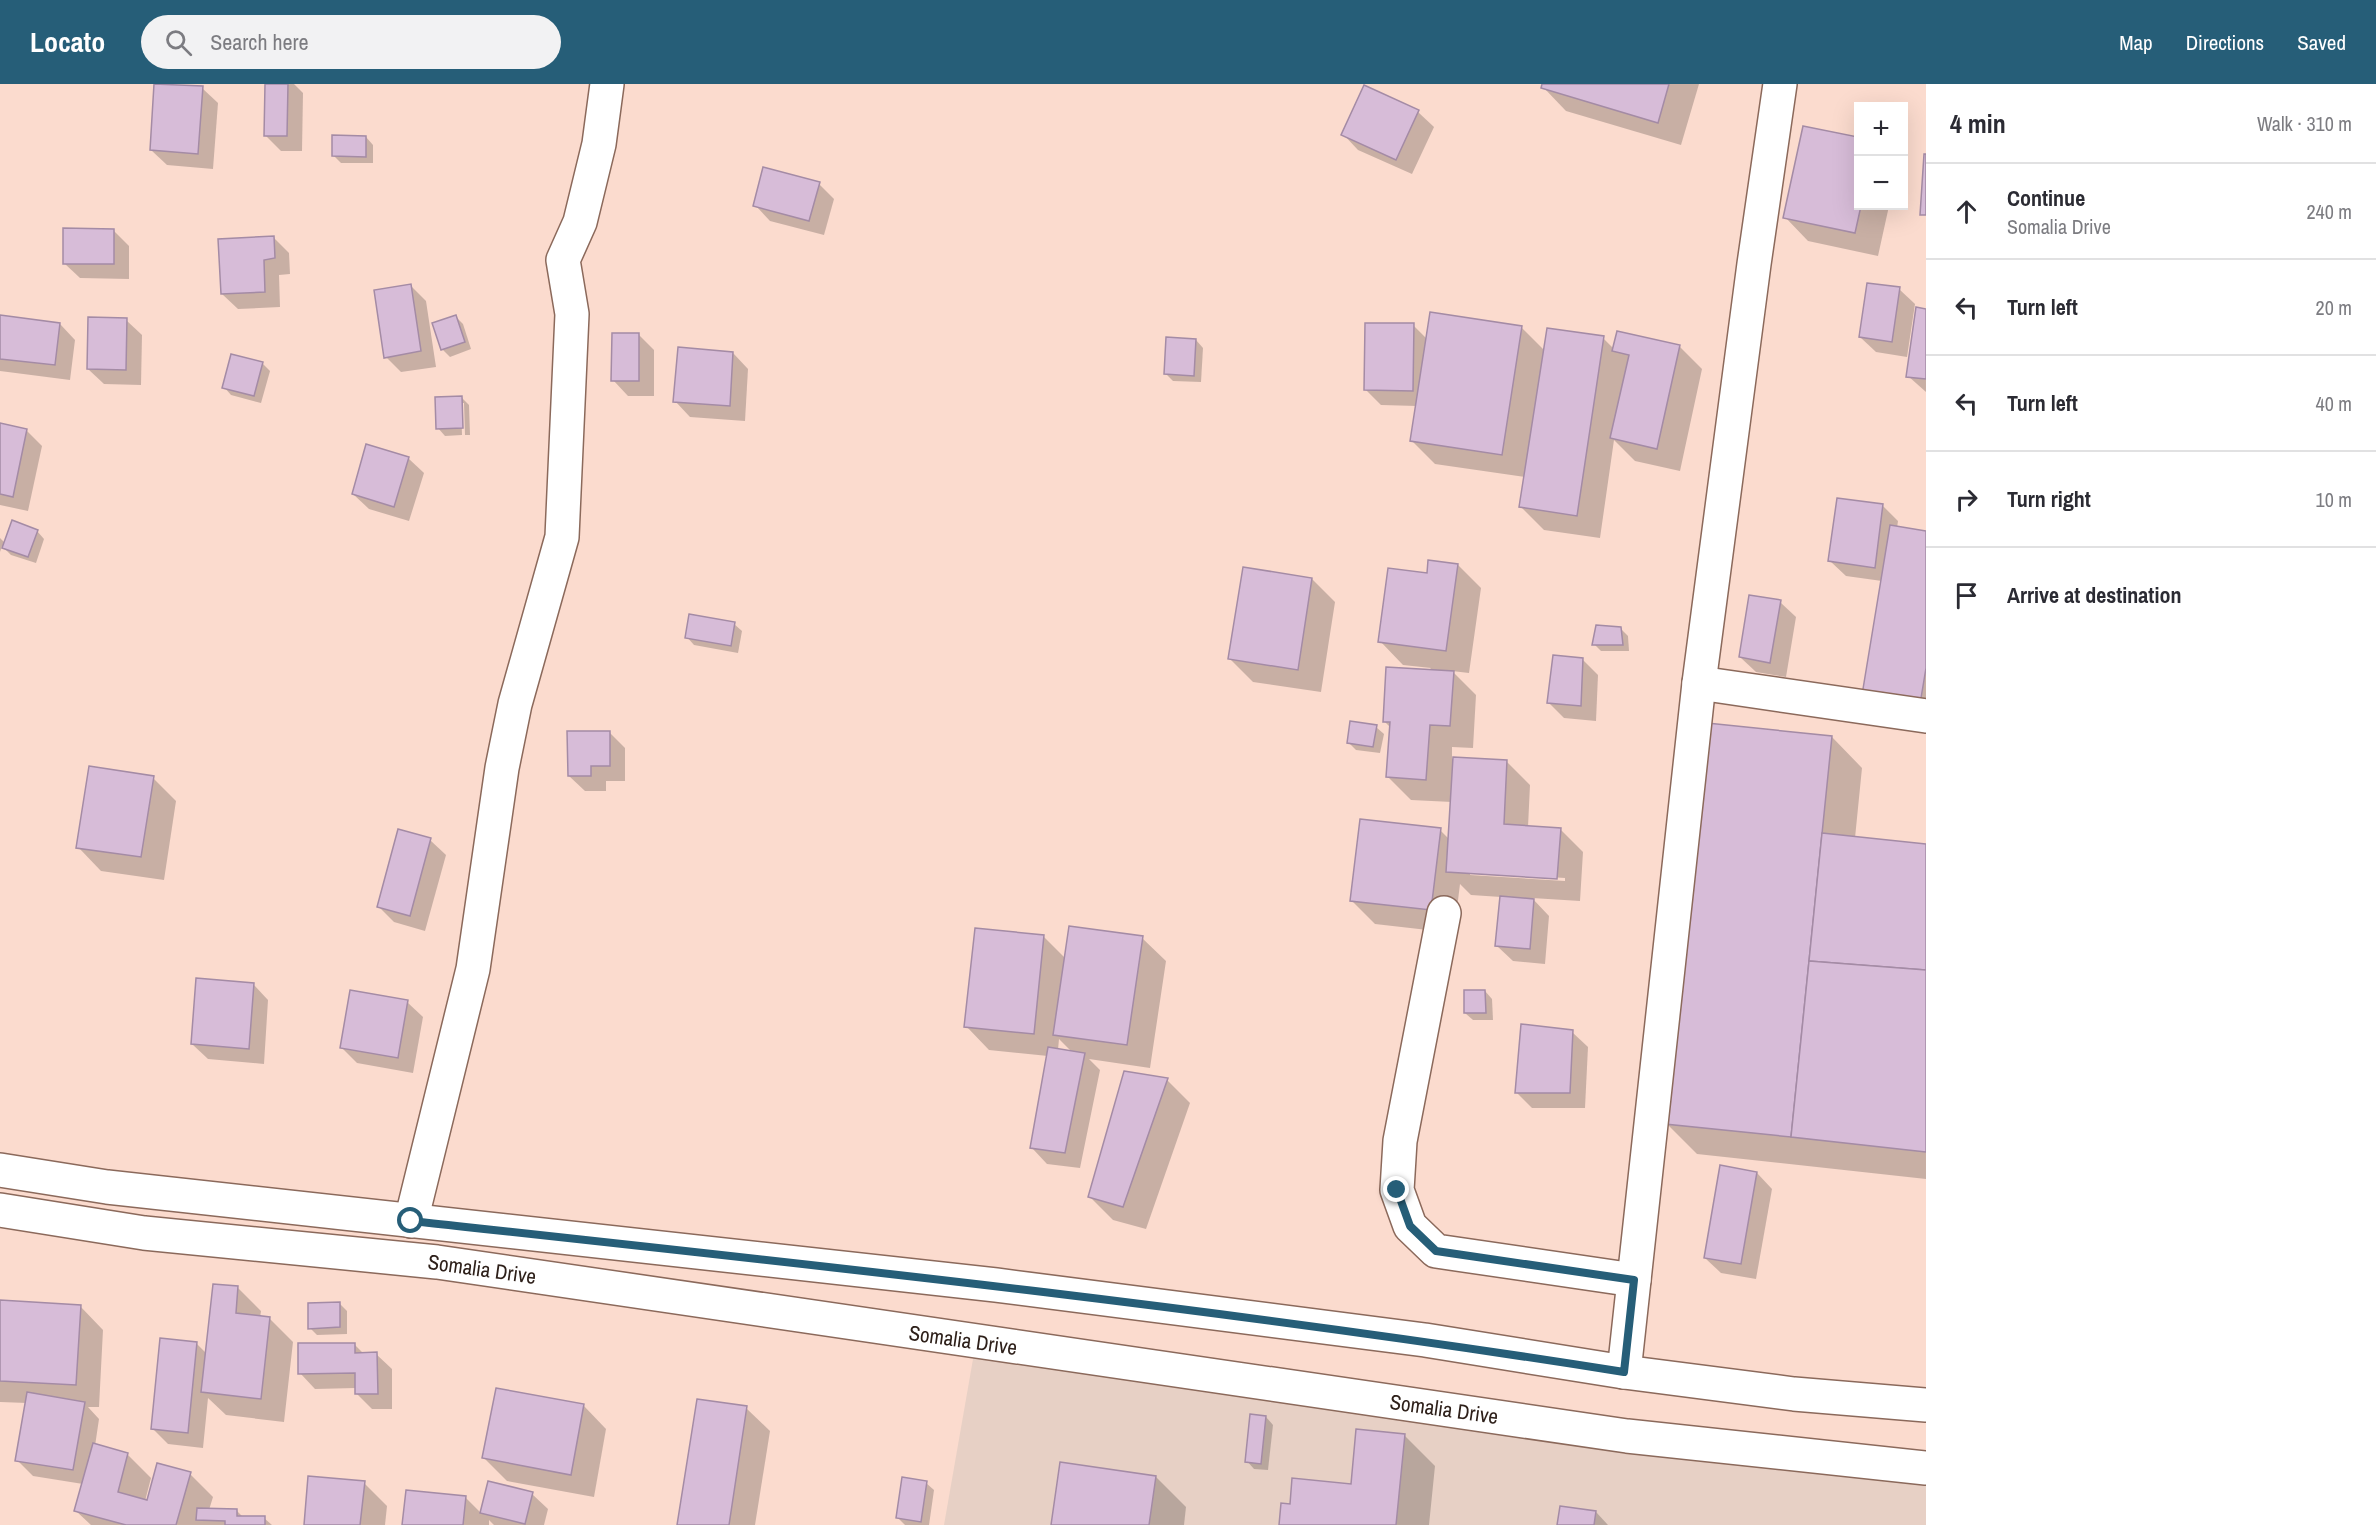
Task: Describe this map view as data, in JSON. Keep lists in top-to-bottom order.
{
  "streets": {
    "main road": ["Somalia Drive"]
  },
  "page": {
    "header": "Locato",
    "search": "Search here",
    "nav": ["Map", "Directions", "Saved"],
    "heading": ["4 min", "Walk · 310 m"],
    "map_buttons": ["+", "−"],
    "list": [
      ["Continue", "Somalia Drive", "240 m"],
      ["Turn left", "20 m"],
      ["Turn left", "40 m"],
      ["Turn right", "10 m"],
      "Arrive at destination"
    ]
  }
}
